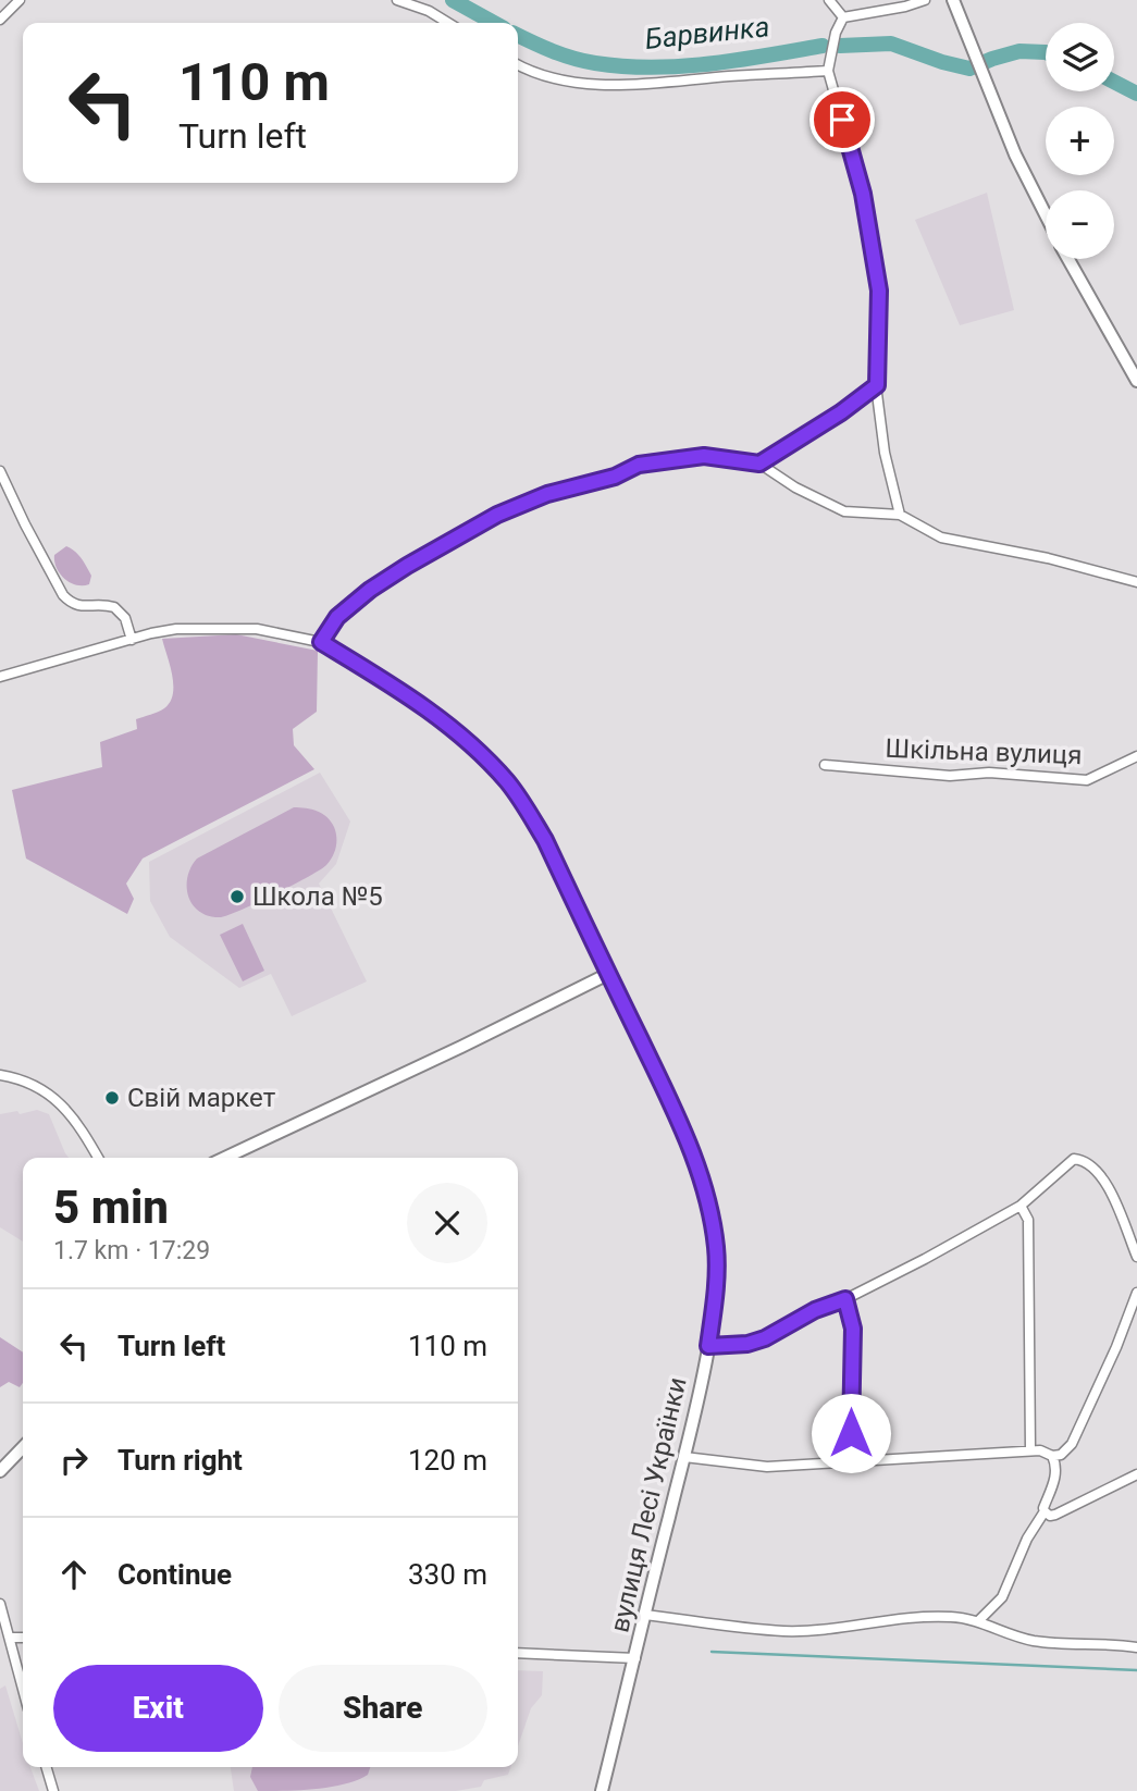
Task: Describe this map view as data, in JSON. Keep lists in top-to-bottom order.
{
  "streets": {
    "street": ["Шкільна вулиця", "вулиця Лесі Українки"]
  },
  "water": ["Барвинка"],
  "places": ["Школа №5", "Свiй маркет"],
  "page": {
    "map_buttons": ["+", "−"],
    "turn": ["110 m", "Turn left"],
    "heading": ["5 min", "1.7 km · 17:29"],
    "list": [
      {
        "name": "Turn left",
        "value": "110 m"
      },
      {
        "name": "Turn right",
        "value": "120 m"
      },
      {
        "name": "Continue",
        "value": "330 m"
      }
    ],
    "buttons": ["Exit", "Share"]
  }
}
